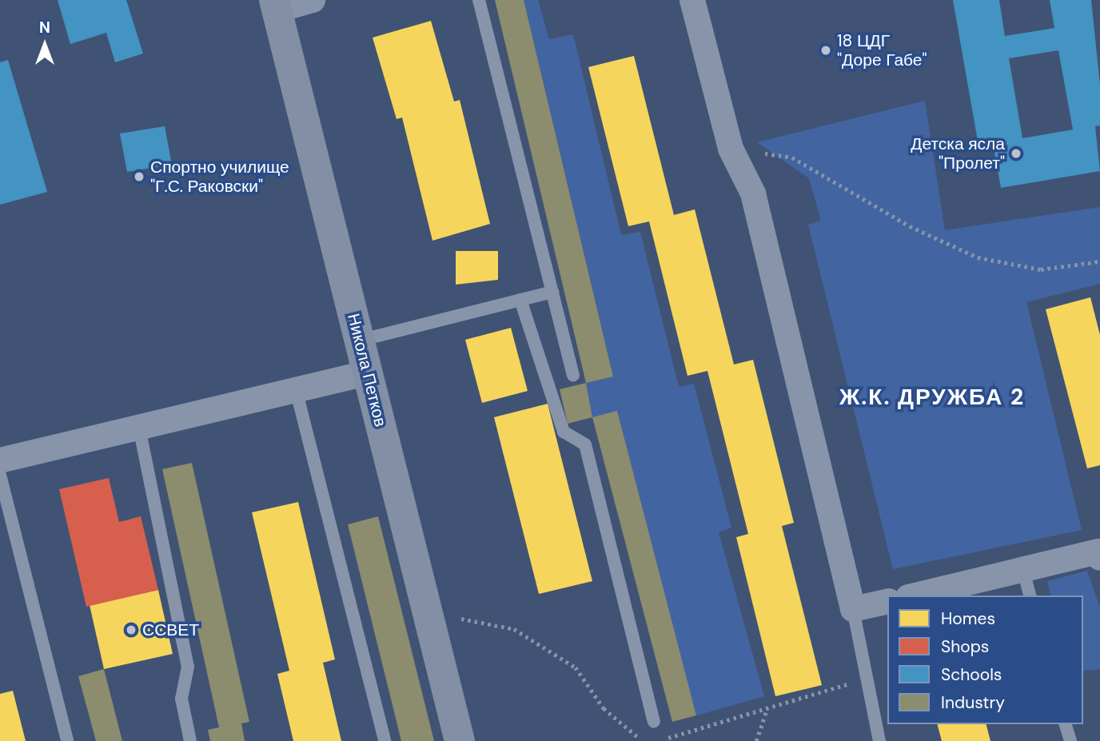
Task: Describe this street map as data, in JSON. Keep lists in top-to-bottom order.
{
  "streets": {
    "street": ["Никола Петков"]
  },
  "districts": ["Ж.К. ДРУЖБА 2"],
  "places": [
    "18 ЦДГ \"Доре Габе\"",
    "Детска ясла \"Пролет\"",
    "Спортно училище \"Г.С. Раковски\"",
    "ССВЕТ"
  ],
  "legend": [
    "Homes",
    "Shops",
    "Schools",
    "Industry"
  ],
  "north": "top"
}
